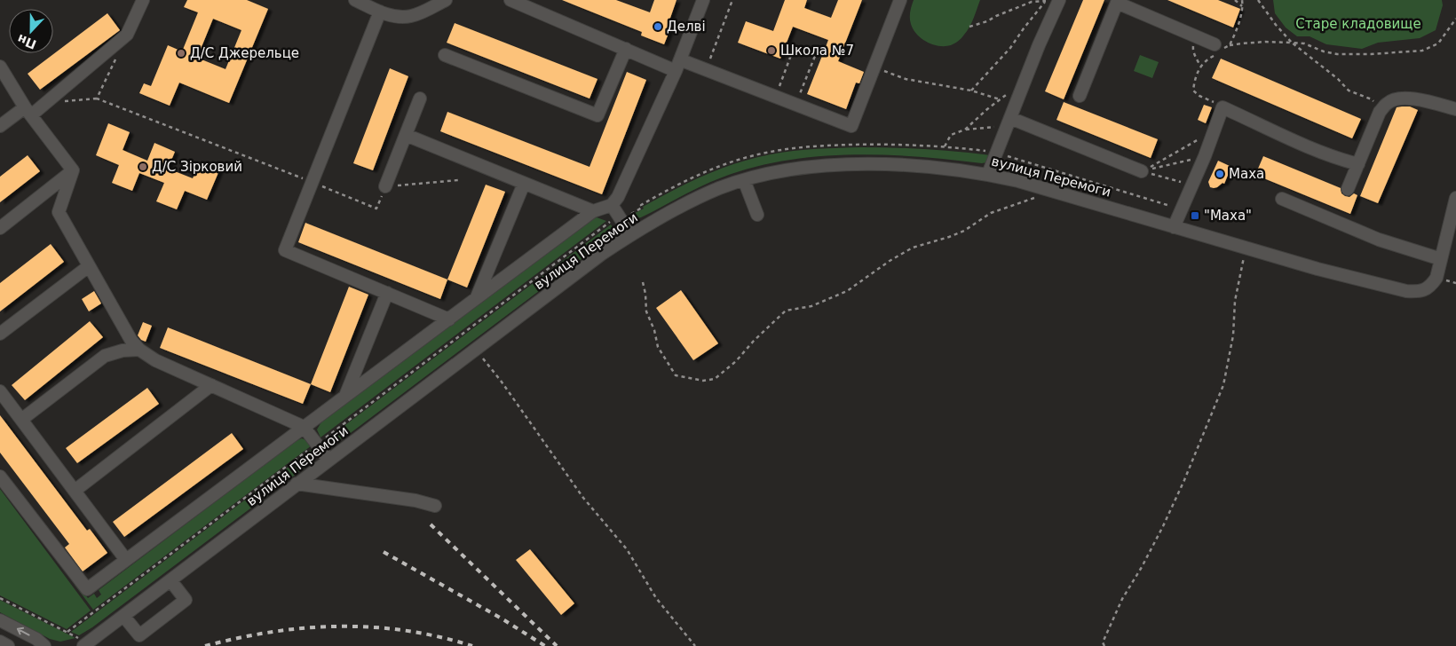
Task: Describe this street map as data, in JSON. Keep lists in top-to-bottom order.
{
  "streets": {
    "street": ["вулиця Перемоги"]
  },
  "parks": ["Старе кладовище"],
  "places": {
    "other": [
      "Делві",
      "Школа №7",
      "Д/С Джерельце",
      "Д/С Зірковий",
      "Маха"
    ],
    "transit": ["\"Маха\""]
  },
  "north": "bottom"
}
